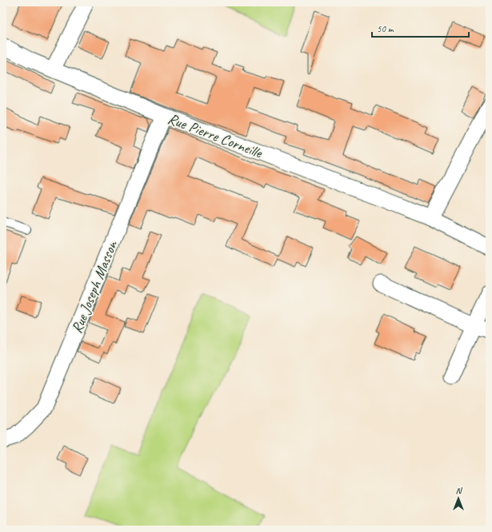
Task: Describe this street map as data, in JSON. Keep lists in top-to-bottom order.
{
  "streets": {
    "street": ["Rue Pierre Corneille", "Rue Joseph Masson"]
  },
  "crossings": [
    ["Rue Pierre Corneille", "Rue Joseph Masson"]
  ],
  "scale_bar": "50 m",
  "north": "top"
}
